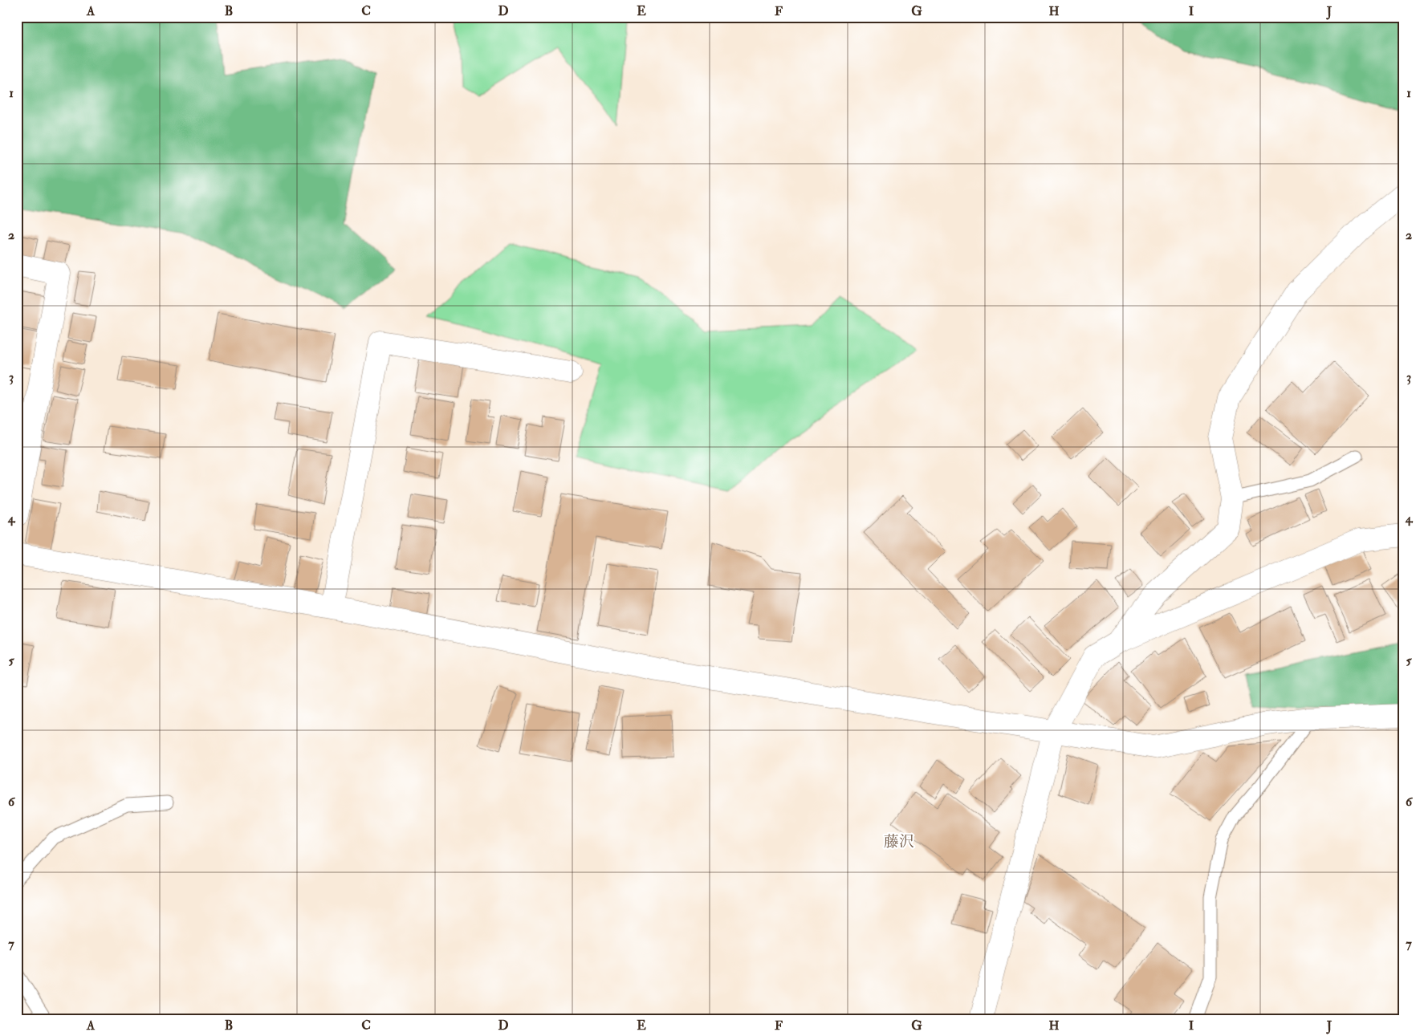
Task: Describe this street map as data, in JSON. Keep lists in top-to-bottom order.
{
  "districts": ["藤沢"],
  "grid": {
    "columns": [
      "A",
      "B",
      "C",
      "D",
      "E",
      "F",
      "G",
      "H",
      "I",
      "J"
    ],
    "rows": [
      "1",
      "2",
      "3",
      "4",
      "5",
      "6",
      "7"
    ]
  }
}
